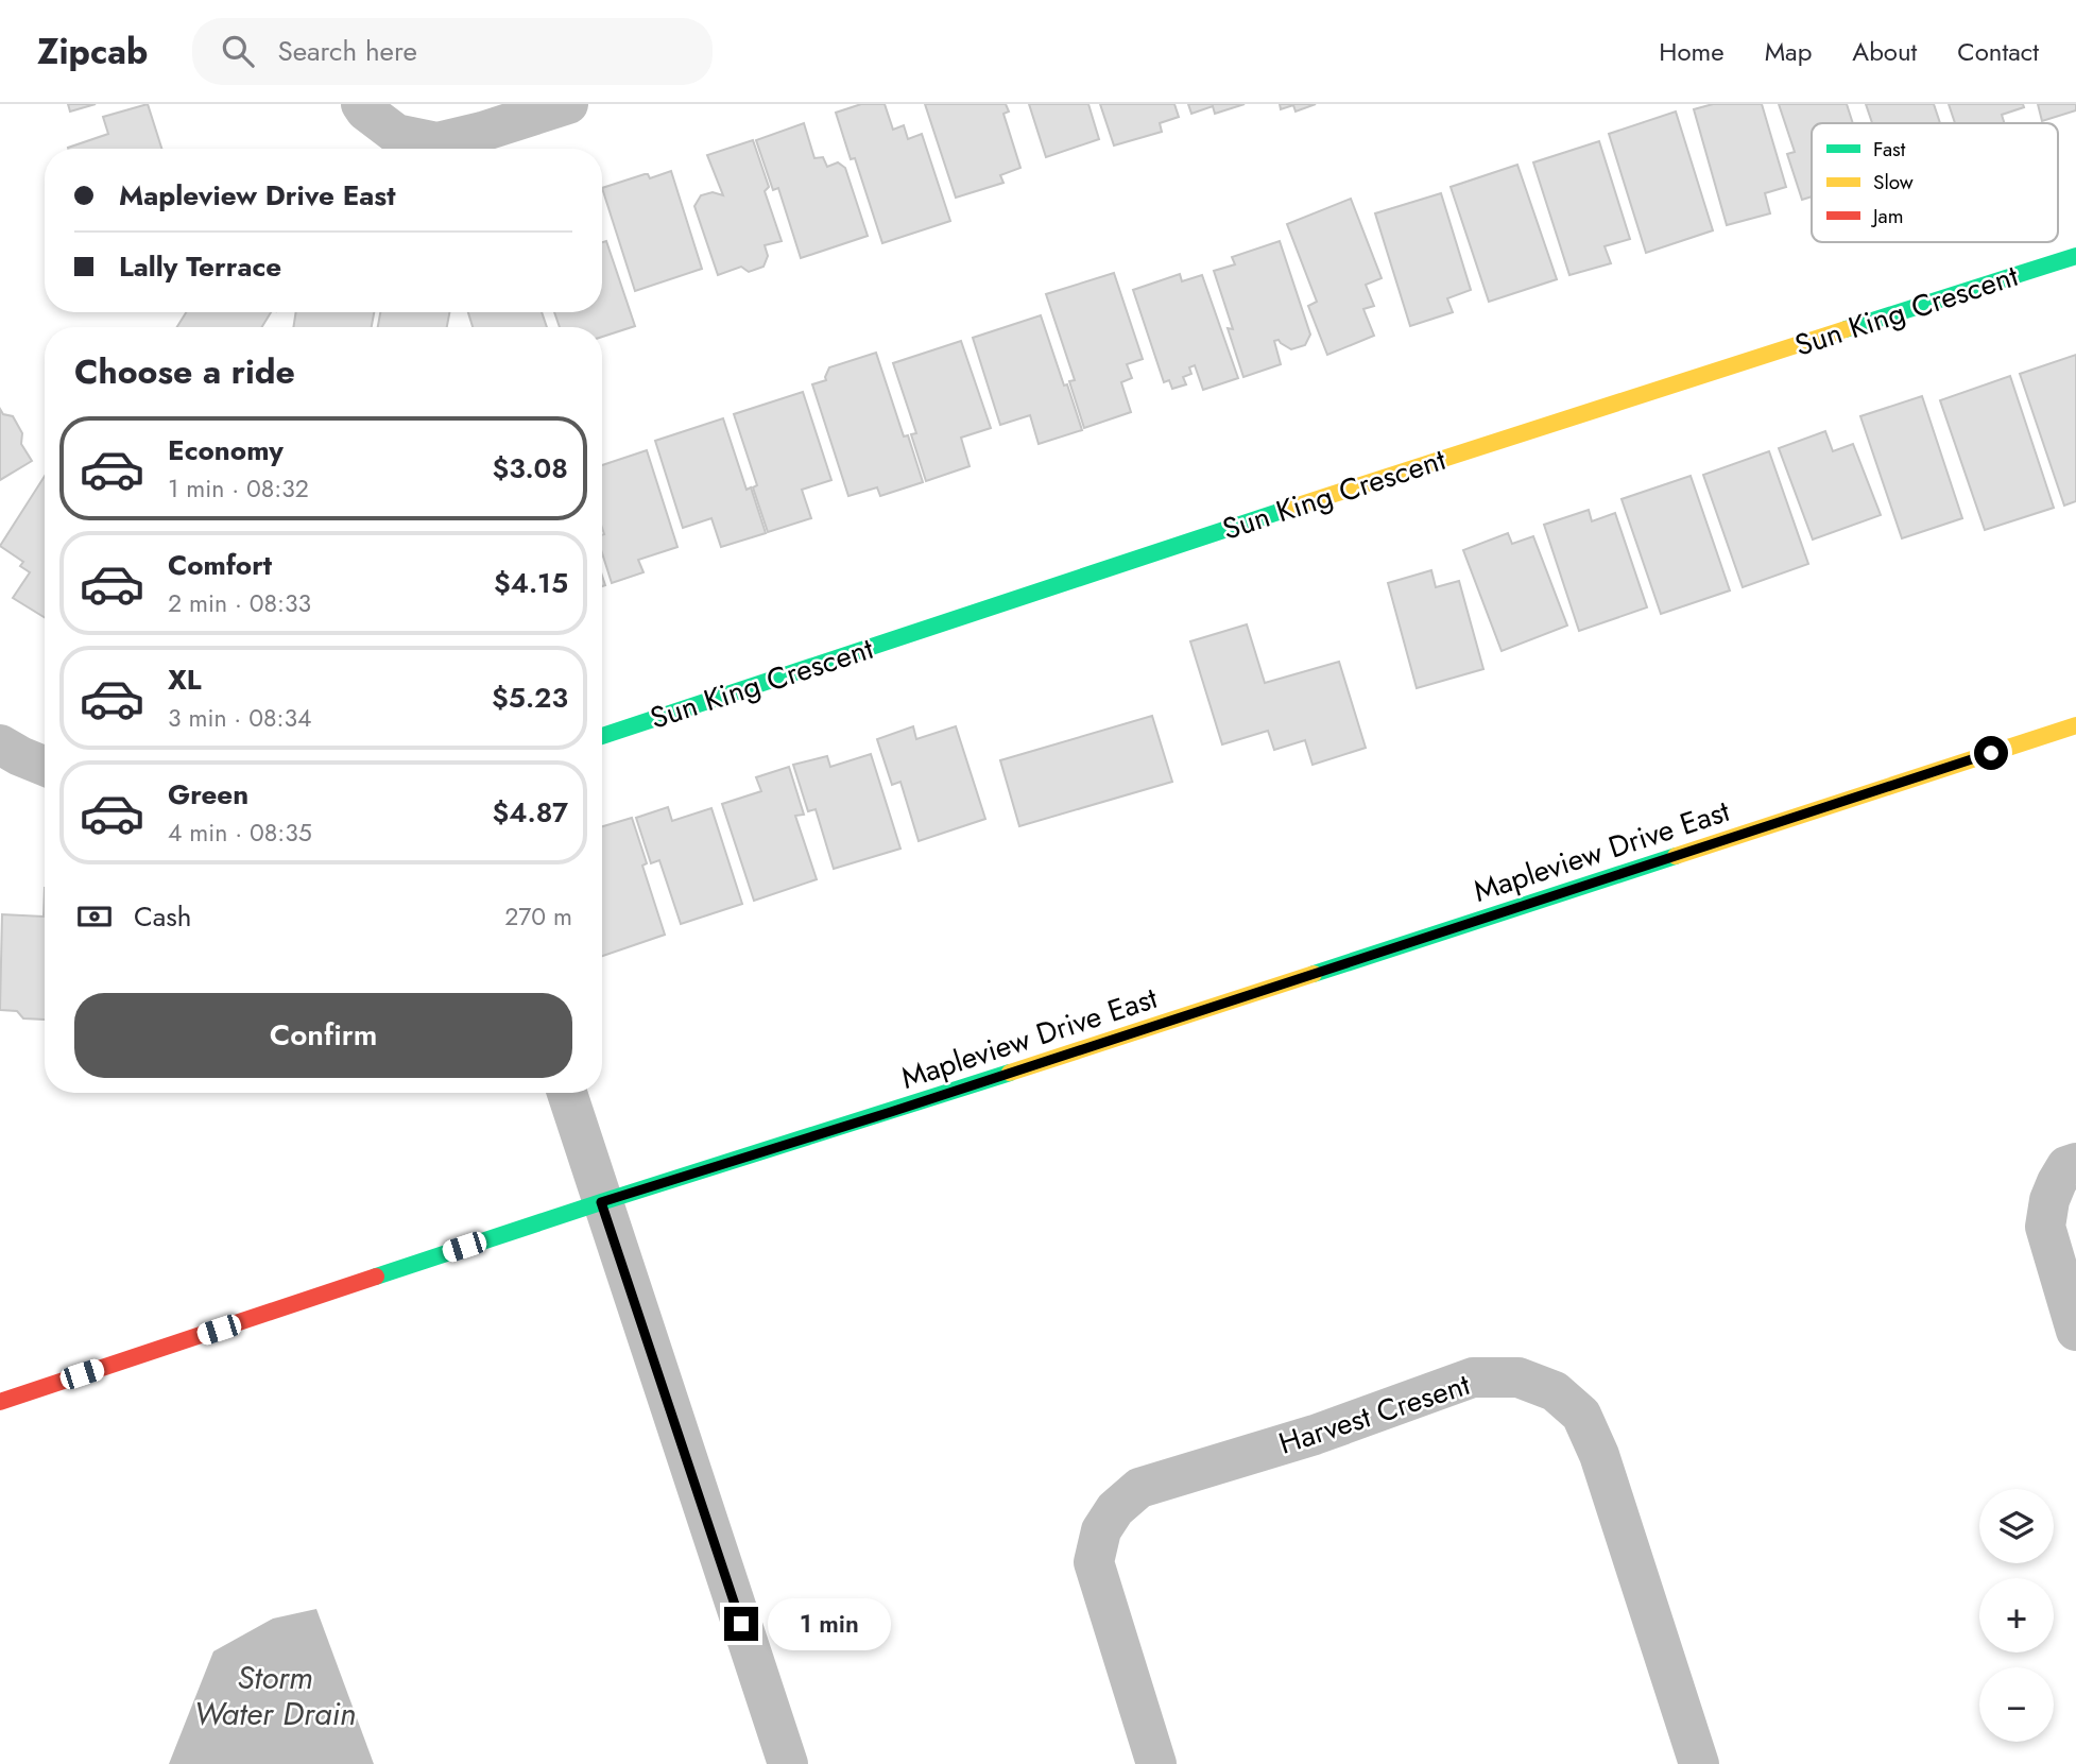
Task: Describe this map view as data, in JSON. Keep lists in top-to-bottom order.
{
  "streets": {
    "main road": ["Sun King Crescent", "Mapleview Drive East"],
    "street": ["Harvest Cresent"]
  },
  "water": ["Storm Water Drain"],
  "legend": ["Fast", "Slow", "Jam"],
  "page": {
    "header": "Zipcab",
    "search": "Search here",
    "nav": [
      "Home",
      "Map",
      "About",
      "Contact"
    ],
    "banner": ["Mapleview Drive East", "Lally Terrace"],
    "heading": "Choose a ride",
    "list": [
      {
        "name": "Economy",
        "note": "1 min · 08:32",
        "value": "$3.08"
      },
      {
        "name": "Comfort",
        "note": "2 min · 08:33",
        "value": "$4.15"
      },
      {
        "name": "XL",
        "note": "3 min · 08:34",
        "value": "$5.23"
      },
      {
        "name": "Green",
        "note": "4 min · 08:35",
        "value": "$4.87"
      }
    ],
    "pay": ["Cash", "270 m"],
    "buttons": "Confirm",
    "map_buttons": ["+", "−"],
    "bubble": "1 min"
  }
}
